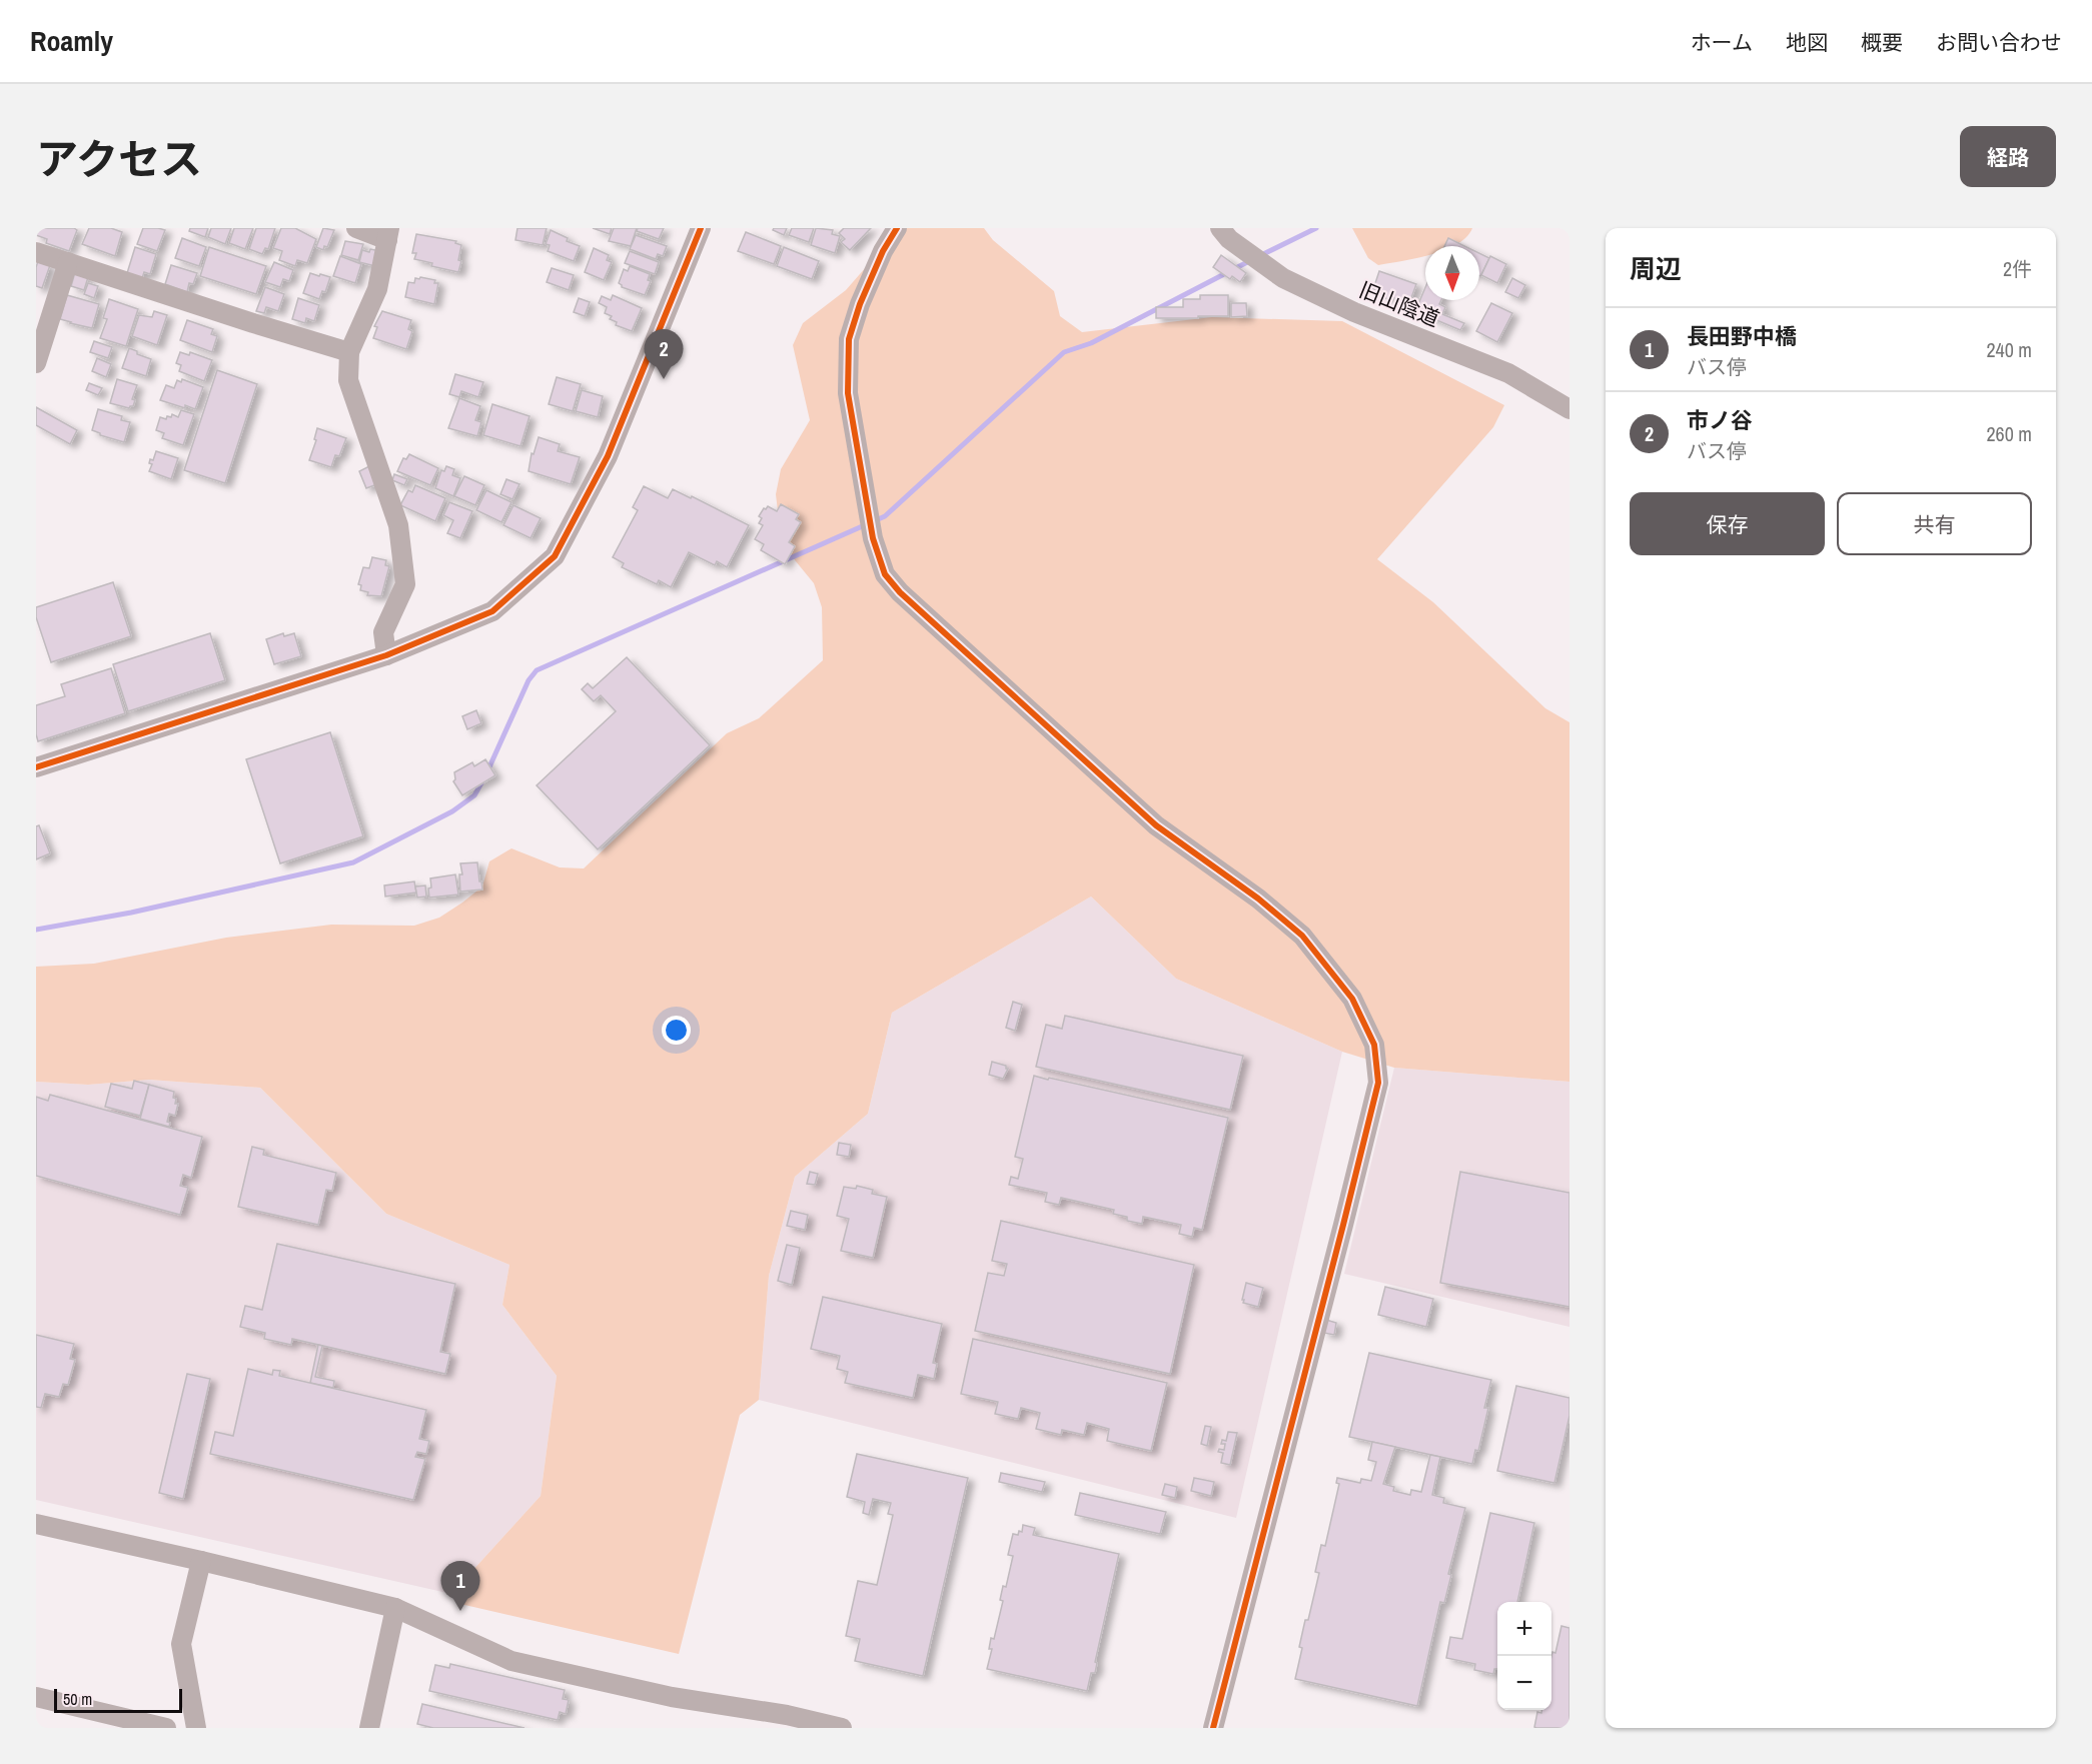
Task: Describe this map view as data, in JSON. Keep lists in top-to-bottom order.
{
  "streets": {
    "street": ["旧山陰道"]
  },
  "scale_bar": "50 m",
  "north": "bottom",
  "page": {
    "header": "Roamly",
    "nav": [
      "ホーム",
      "地図",
      "概要",
      "お問い合わせ"
    ],
    "title": "アクセス",
    "buttons": [
      "経路",
      ["保存", "共有"]
    ],
    "heading": ["周辺", "2件"],
    "list": [
      {
        "mark": "1",
        "name": "長田野中橋",
        "note": "バス停",
        "value": "240 m"
      },
      {
        "mark": "2",
        "name": "市ノ谷",
        "note": "バス停",
        "value": "260 m"
      }
    ],
    "pins": ["2", "1"],
    "map_buttons": ["+", "−"],
    "scale": "50 m"
  }
}
